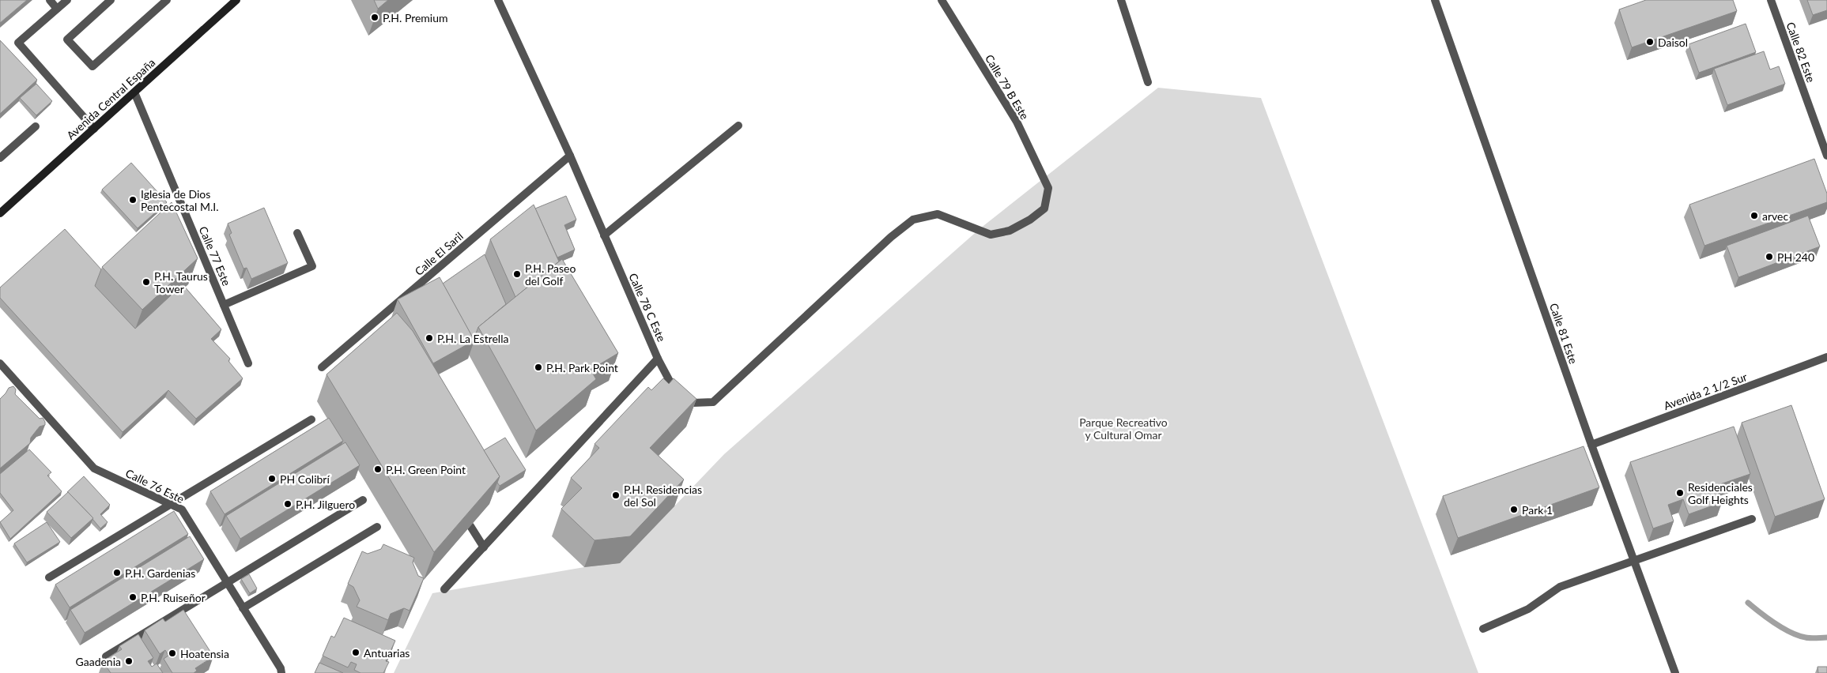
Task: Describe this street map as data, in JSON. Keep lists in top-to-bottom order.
{
  "streets": {
    "main road": ["Avenida Central España"],
    "street": [
      "Calle 82 Este",
      "Calle 79 B Este",
      "Calle El Saril",
      "Calle 77 Este",
      "Calle 78 C Este",
      "Calle 81 Este",
      "Avenida 2 1/2 Sur",
      "Calle 76 Este"
    ]
  },
  "crossings": [
    ["Calle 79 B Este", "Calle 78 C Este"],
    ["Avenida Central España", "Calle 77 Este"],
    ["Calle El Saril", "Calle 78 C Este"],
    ["Calle 81 Este", "Avenida 2 1/2 Sur"]
  ],
  "parks": ["Parque Recreativo y Cultural Omar"],
  "places": [
    "P.H. Premium",
    "Daisol",
    "Iglesia de Dios Pentecostal M.I.",
    "arvec",
    "PH 240",
    "P.H. Paseo del Golf",
    "P.H. Taurus Tower",
    "P.H. La Estrella",
    "P.H. Park Point",
    "P.H. Green Point",
    "PH Colibrí",
    "Residenciales Golf Heights",
    "P.H. Residencias del Sol",
    "P.H. Jilguero",
    "Park 1",
    "P.H. Gardenias",
    "P.H. Ruiseñor",
    "Antuarias",
    "Hoatensia",
    "Gaadenia"
  ]
}
